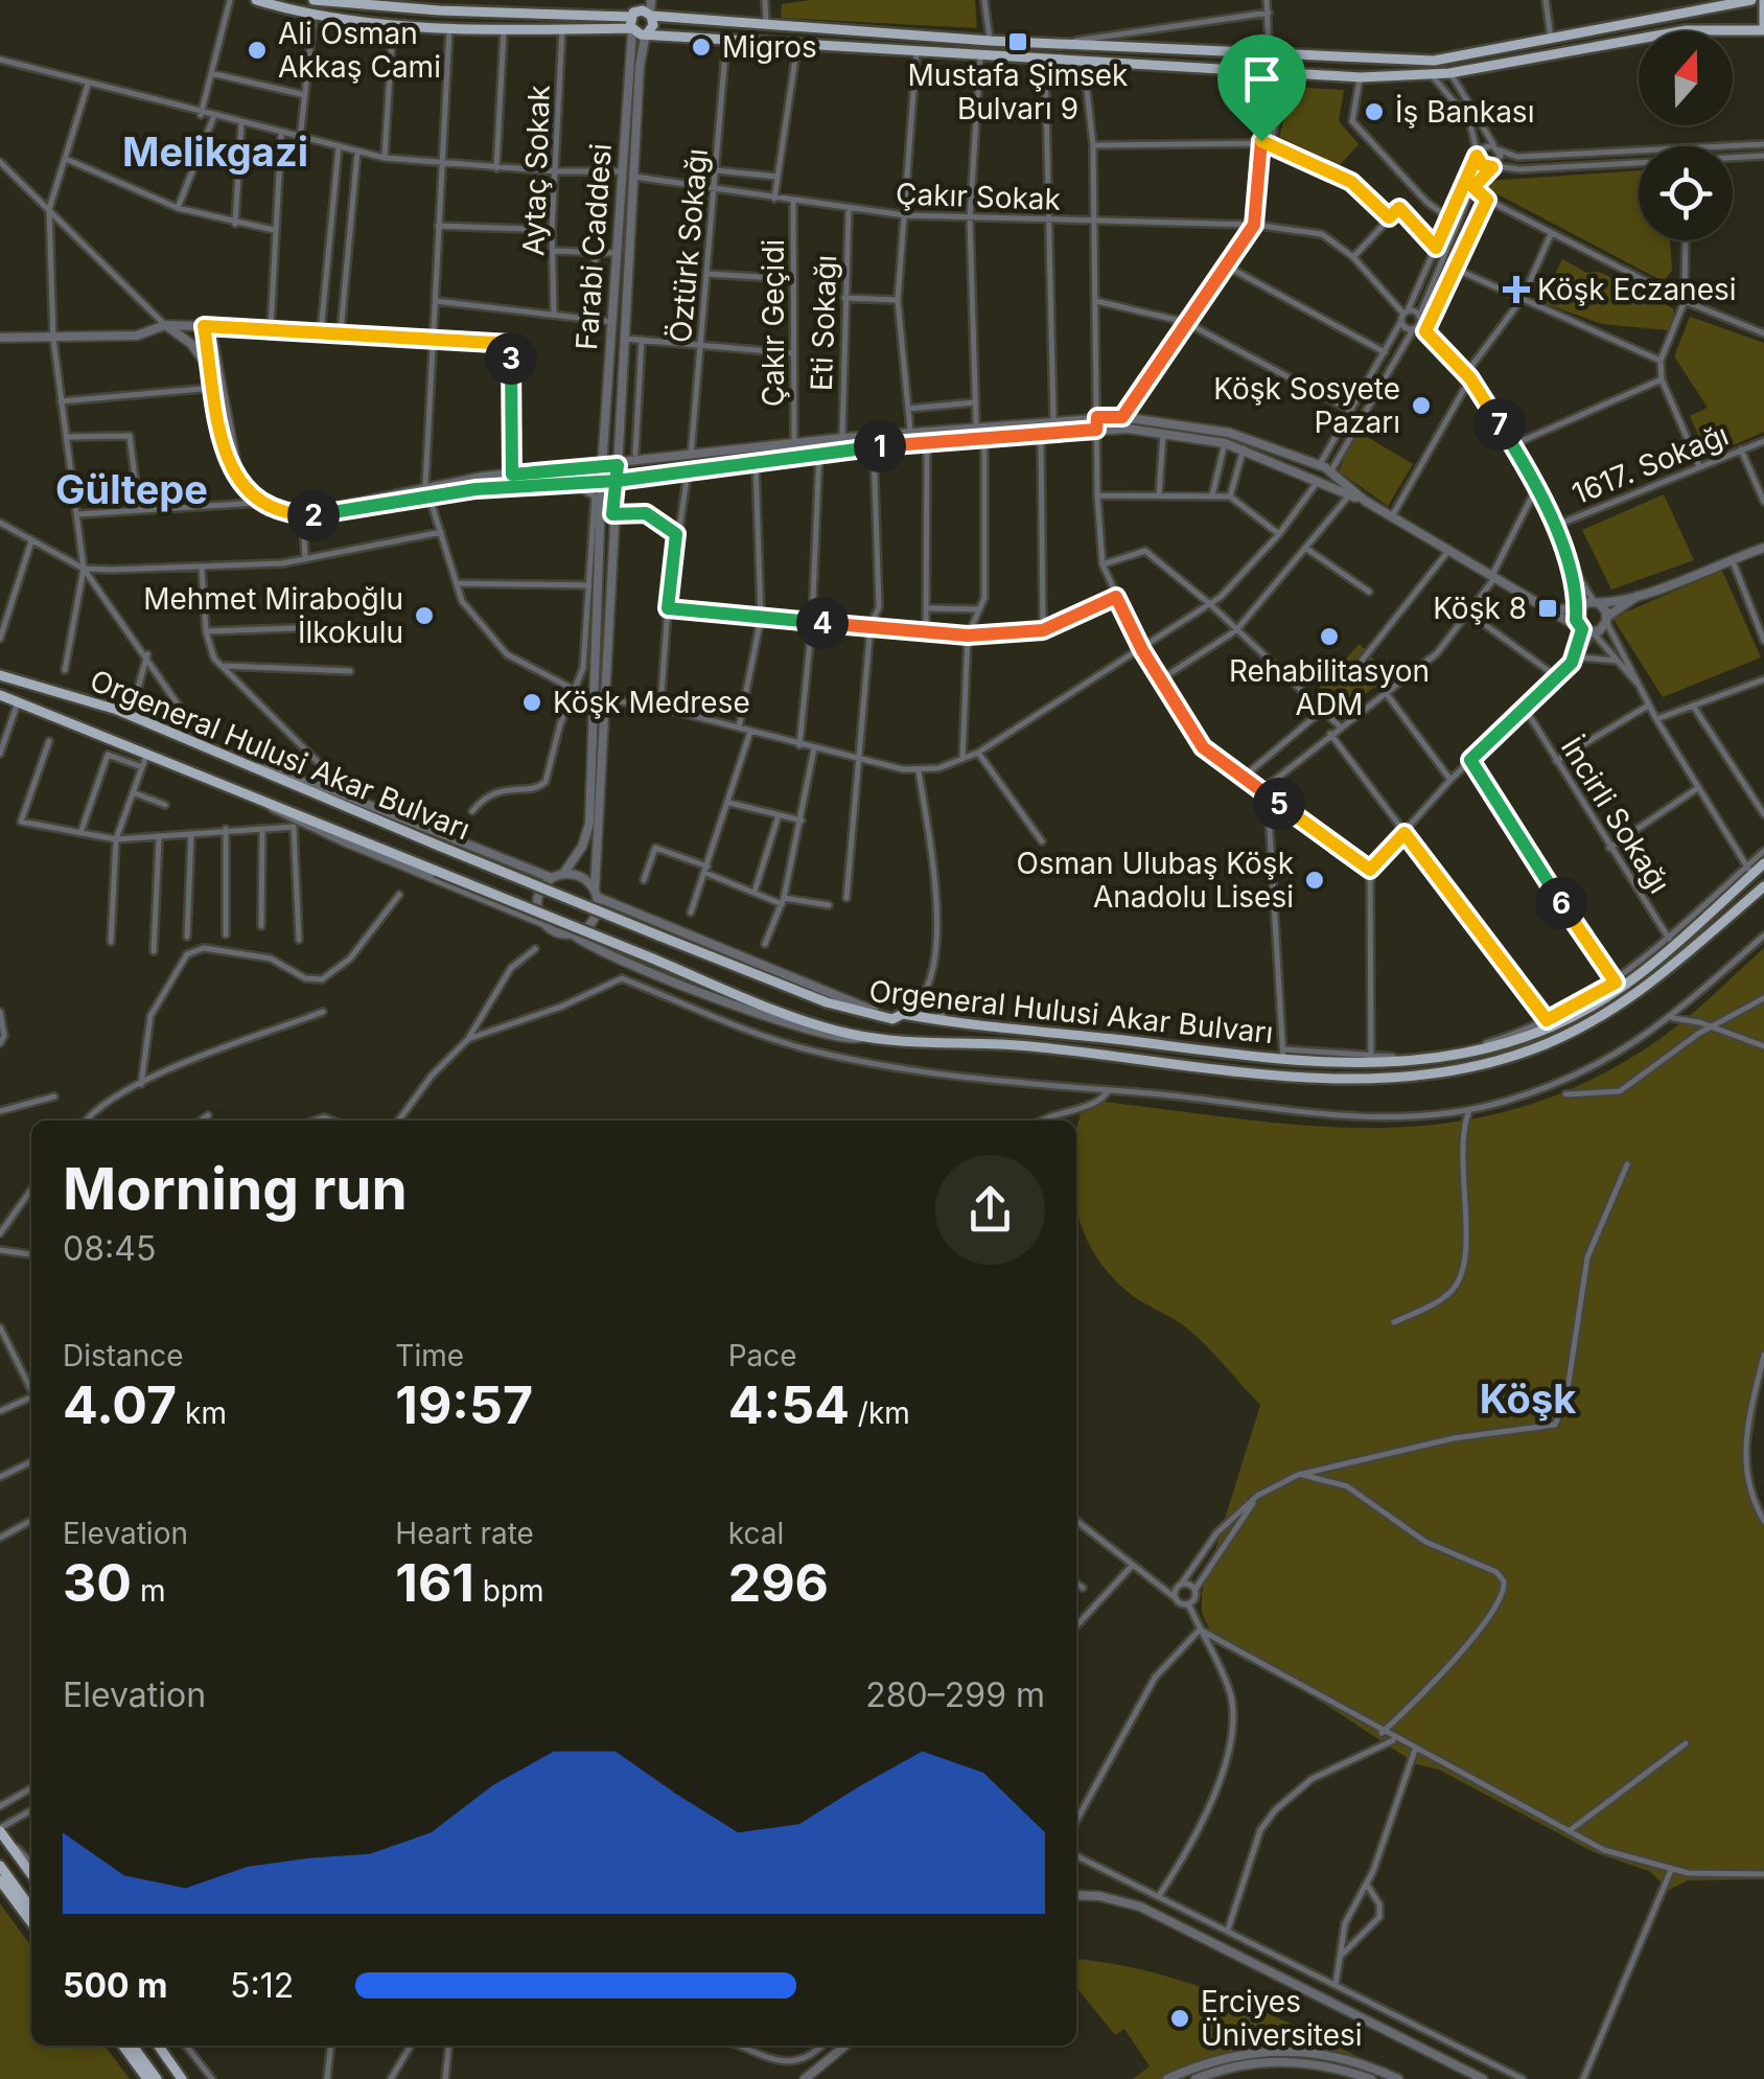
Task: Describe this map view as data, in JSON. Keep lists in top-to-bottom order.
{
  "streets": {
    "main road": ["Orgeneral Hulusi Akar Bulvarı"],
    "street": [
      "Aytaç Sokak",
      "Çakır Sokak",
      "Öztürk Sokağı",
      "Farabi Caddesi",
      "Çakır Geçidi",
      "Eti Sokağı",
      "1617. Sokağı",
      "İncirli Sokağı"
    ]
  },
  "crossings": [
    ["Çakır Sokak", "Öztürk Sokağı"],
    ["Çakır Sokak", "Farabi Caddesi"],
    ["Çakır Sokak", "Çakır Geçidi"],
    ["Çakır Sokak", "Eti Sokağı"],
    ["Orgeneral Hulusi Akar Bulvarı", "İncirli Sokağı"]
  ],
  "districts": ["Melikgazi", "Gültepe", "Köşk"],
  "places": {
    "transit": ["Mustafa Şimsek Bulvarı 9", "Köşk 8"],
    "other": [
      "Migros",
      "Ali Osman Akkaş Cami",
      "İş Bankası",
      "Köşk Sosyete Pazarı",
      "Mehmet Miraboğlu İlkokulu",
      "Rehabilitasyon ADM",
      "Köşk Medrese",
      "Osman Ulubaş Köşk Anadolu Lisesi",
      "Erciyes Üniversitesi"
    ],
    "health": ["Köşk Eczanesi"]
  },
  "north": "top",
  "page": {
    "pins": [
      "3",
      "7",
      "1",
      "2",
      "4",
      "5",
      "6"
    ],
    "heading": ["Morning run", "08:45"],
    "stats": [
      ["Distance", "4.07 km"],
      ["Time", "19:57"],
      ["Pace", "4:54 /km"],
      ["Elevation", "30 m"],
      ["Heart rate", "161 bpm"],
      ["kcal", "296"]
    ],
    "chart": ["Elevation", "280–299 m"],
    "list": [
      {
        "name": "500 m",
        "note": "5:12"
      }
    ]
  }
}
